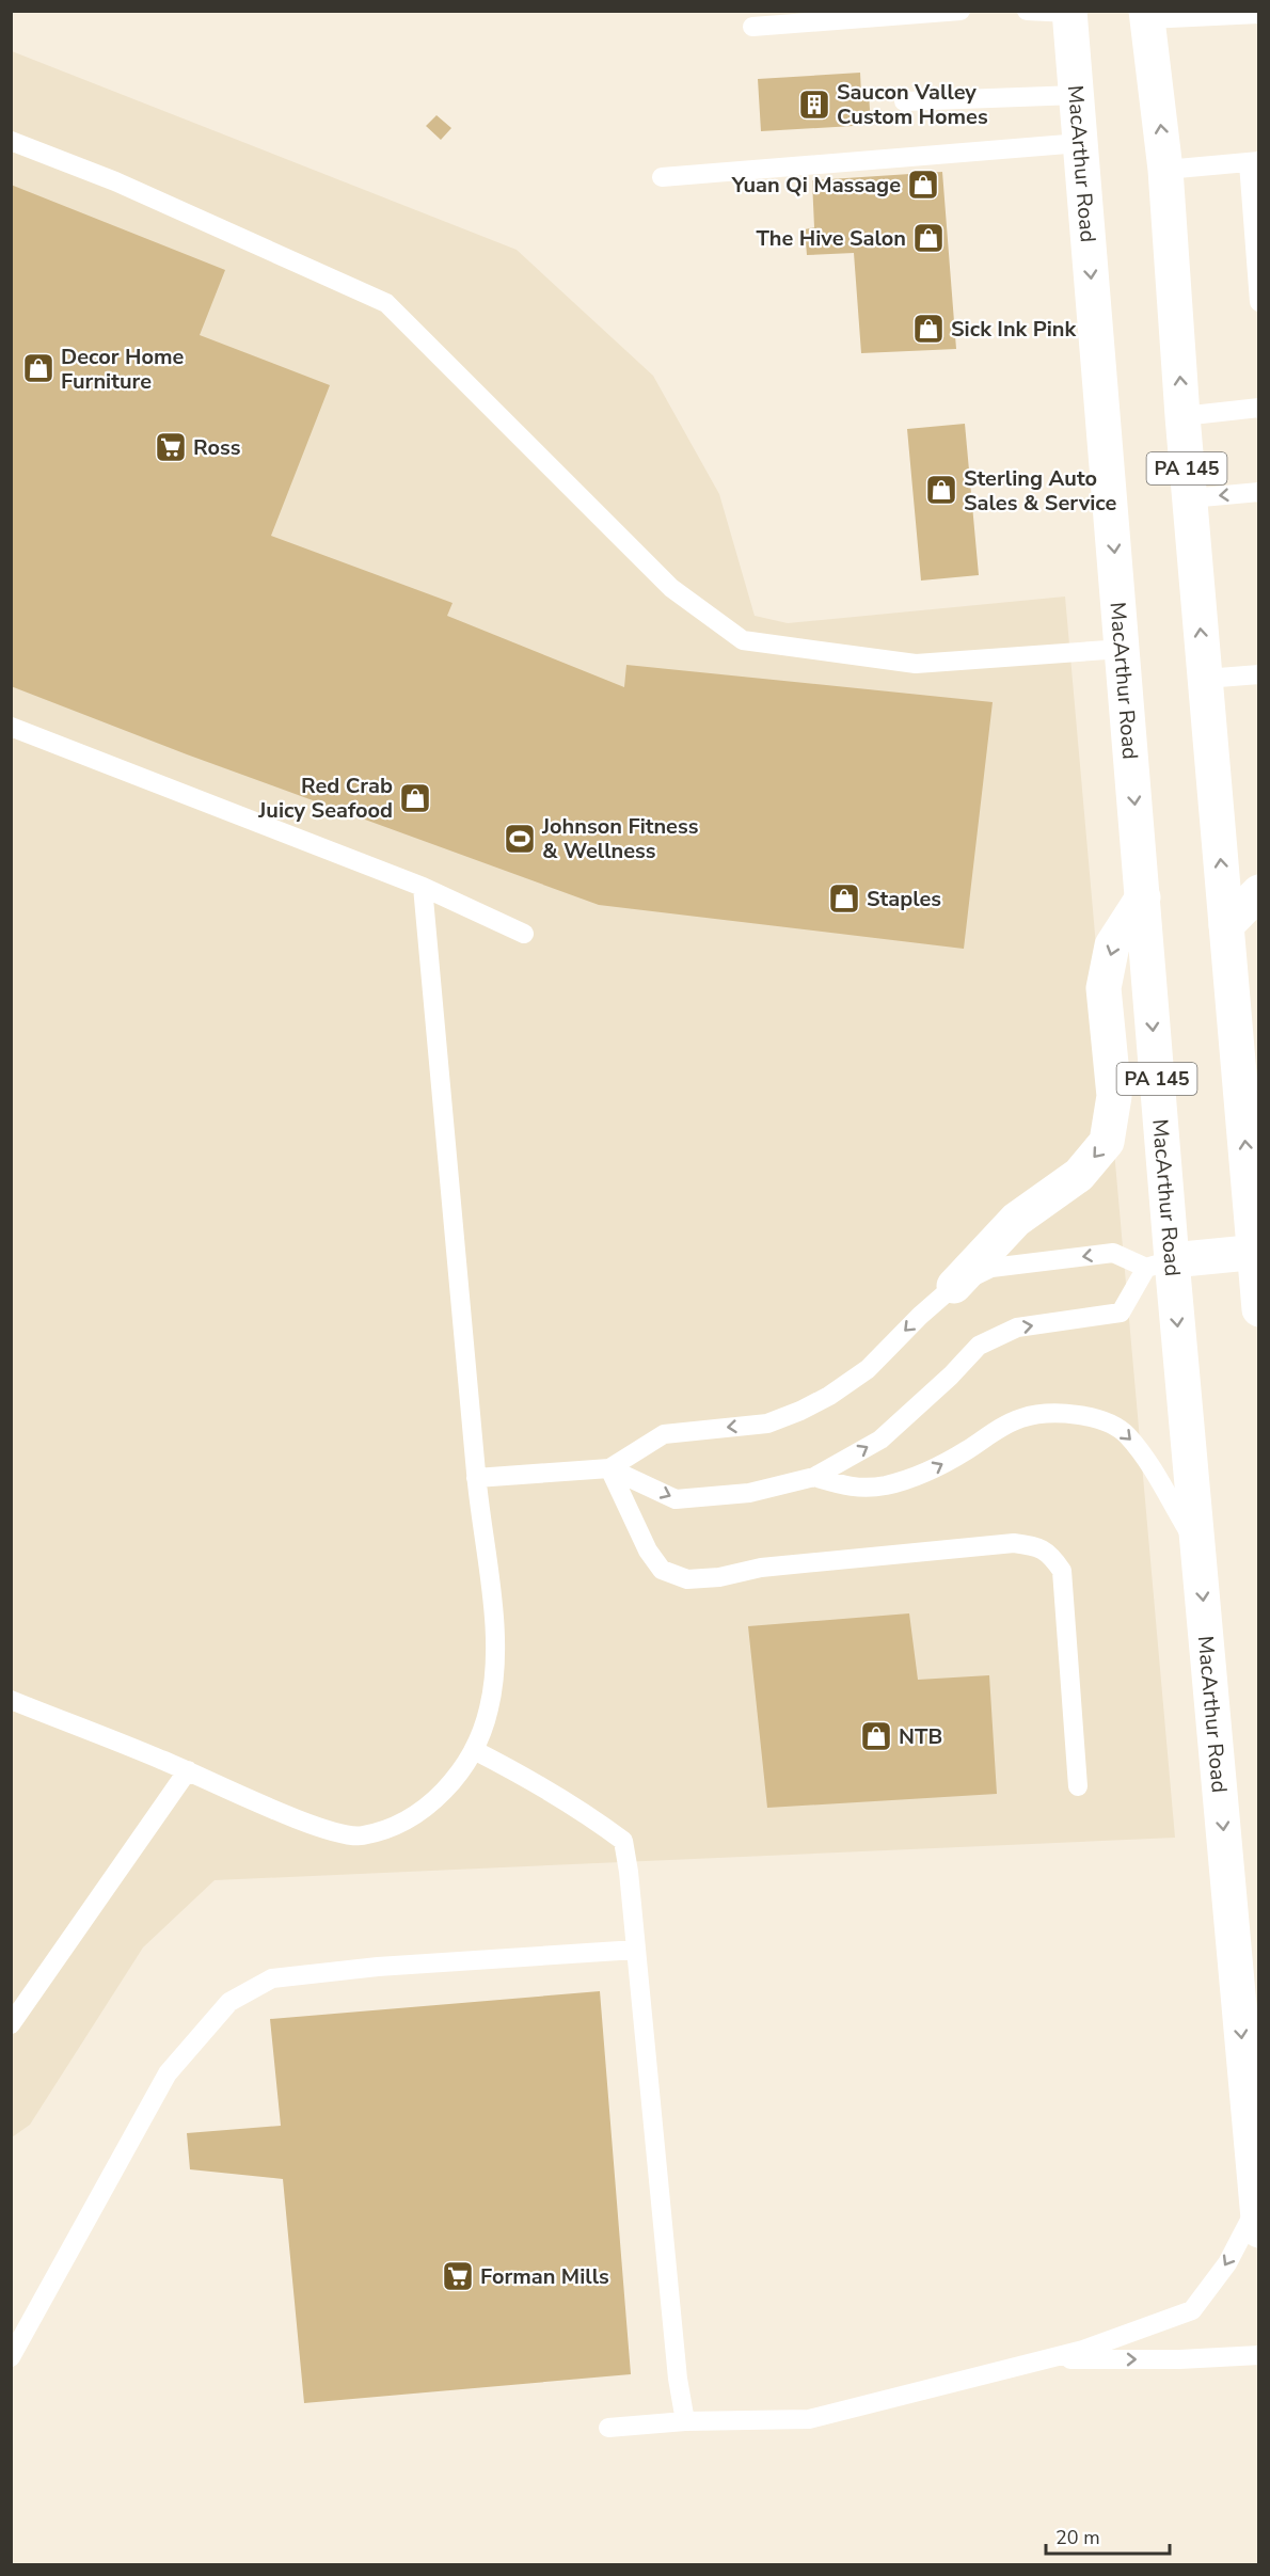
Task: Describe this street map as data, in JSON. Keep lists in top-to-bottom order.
{
  "streets": {
    "highway": ["MacArthur Road", "PA 145"]
  },
  "places": {
    "building": ["Saucon Valley Custom Homes"],
    "shop": [
      "Yuan Qi Massage",
      "The Hive Salon",
      "Sick Ink Pink",
      "Decor Home Furniture",
      "Sterling Auto Sales & Service",
      "Red Crab Juicy Seafood",
      "Staples",
      "NTB"
    ],
    "supermarket": ["Ross", "Forman Mills"],
    "sports": ["Johnson Fitness & Wellness"]
  },
  "scale_bar": "20 m"
}
